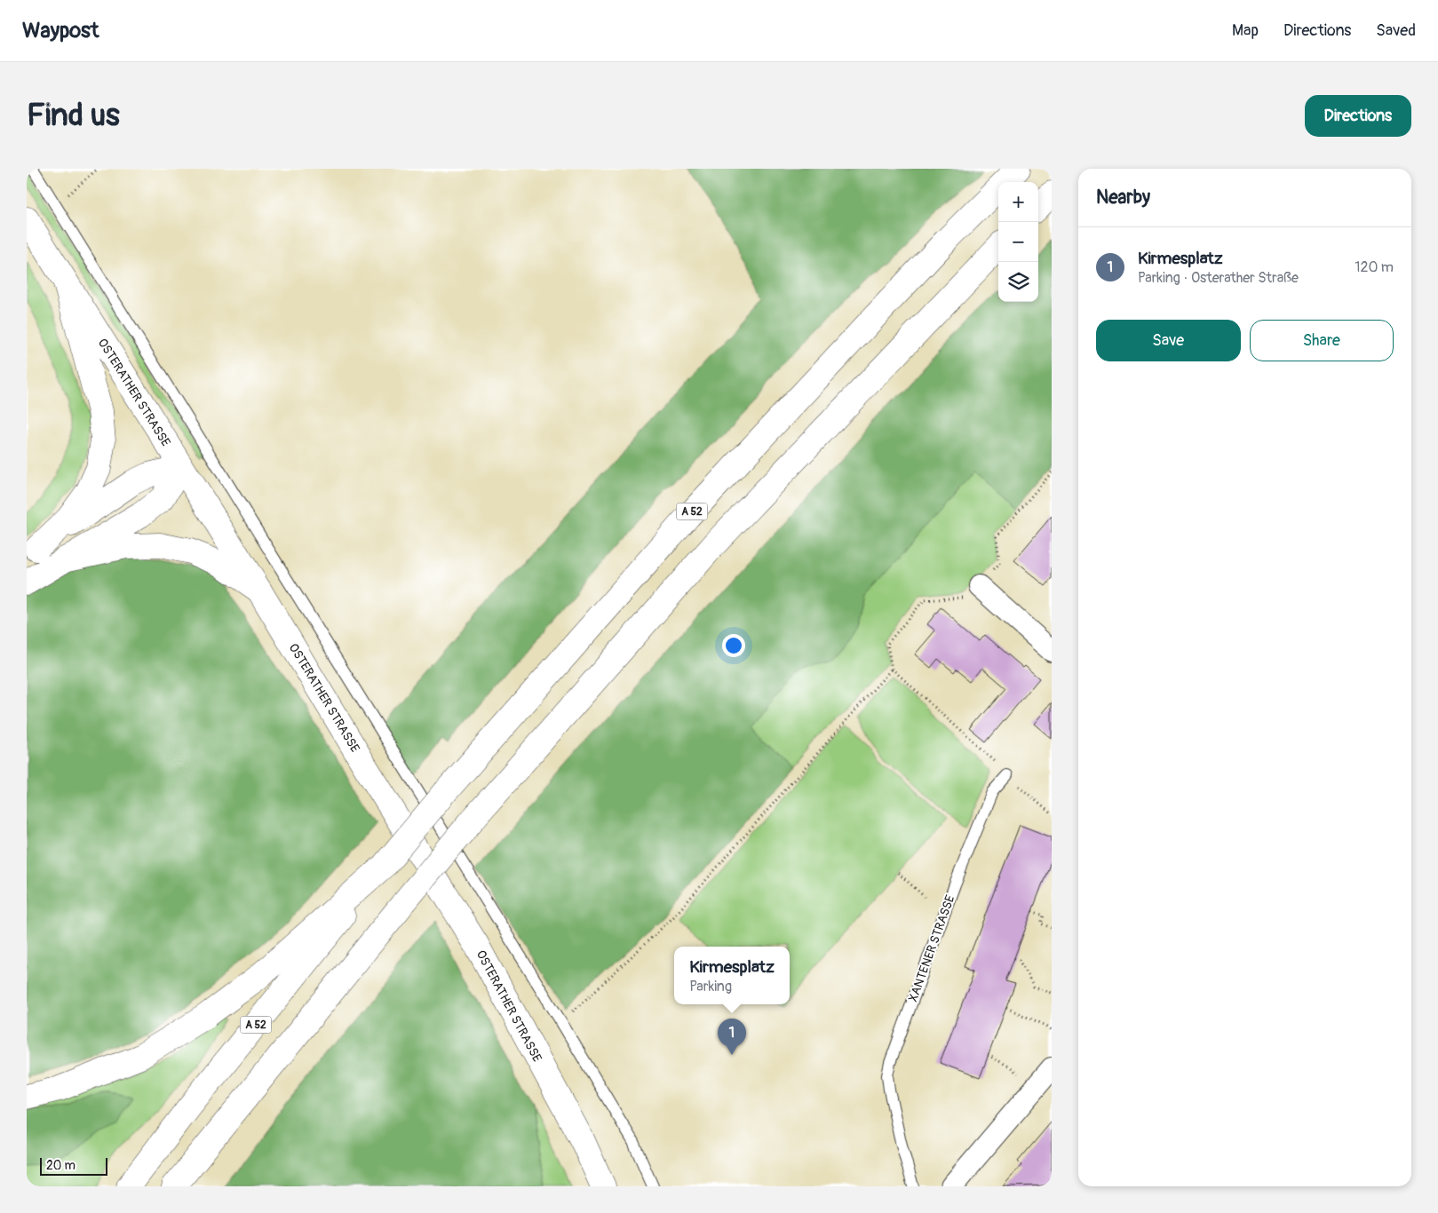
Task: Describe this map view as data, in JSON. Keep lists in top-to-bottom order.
{
  "streets": {
    "main road": ["OSTERATHER STRASSE", "A 52"],
    "lane": ["XANTENER STRASSE"]
  },
  "scale_bar": "20 m",
  "page": {
    "header": "Waypost",
    "nav": ["Map", "Directions", "Saved"],
    "buttons": [
      "Directions",
      ["Save", "Share"]
    ],
    "title": "Find us",
    "heading": "Nearby",
    "map_buttons": ["+", "−"],
    "list": [
      {
        "mark": "1",
        "name": "Kirmesplatz",
        "note": "Parking · Osterather Straße",
        "value": "120 m"
      }
    ],
    "popup": ["Kirmesplatz", "Parking"],
    "pins": "1",
    "scale": "20 m"
  }
}
